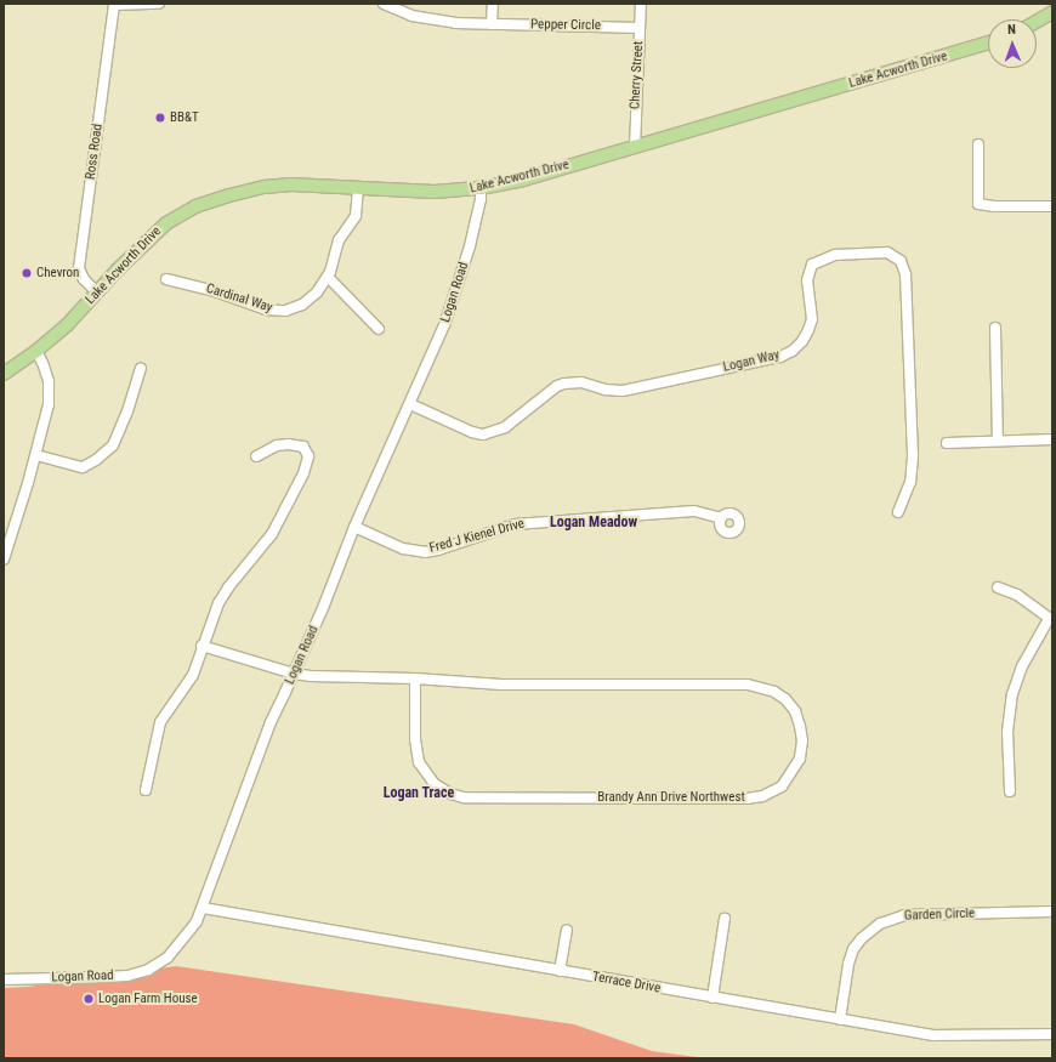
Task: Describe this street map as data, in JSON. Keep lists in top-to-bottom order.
{
  "streets": {
    "main road": ["Lake Acworth Drive"],
    "street": [
      "Pepper Circle",
      "Cherry Street",
      "Ross Road",
      "Logan Road",
      "Cardinal Way",
      "Logan Way",
      "Fred J Kienel Drive",
      "Brandy Ann Drive Northwest",
      "Garden Circle",
      "Terrace Drive"
    ]
  },
  "crossings": [
    ["Pepper Circle", "Cherry Street"],
    ["Lake Acworth Drive", "Cherry Street"],
    ["Lake Acworth Drive", "Ross Road"],
    ["Lake Acworth Drive", "Logan Road"],
    ["Lake Acworth Drive", "Cardinal Way"],
    ["Logan Road", "Logan Way"],
    ["Logan Road", "Fred J Kienel Drive"],
    ["Logan Road", "Brandy Ann Drive Northwest"],
    ["Logan Road", "Terrace Drive"],
    ["Garden Circle", "Terrace Drive"]
  ],
  "districts": ["Logan Meadow", "Logan Trace"],
  "places": ["BB&T", "Chevron", "Logan Farm House"],
  "north": "top"
}
